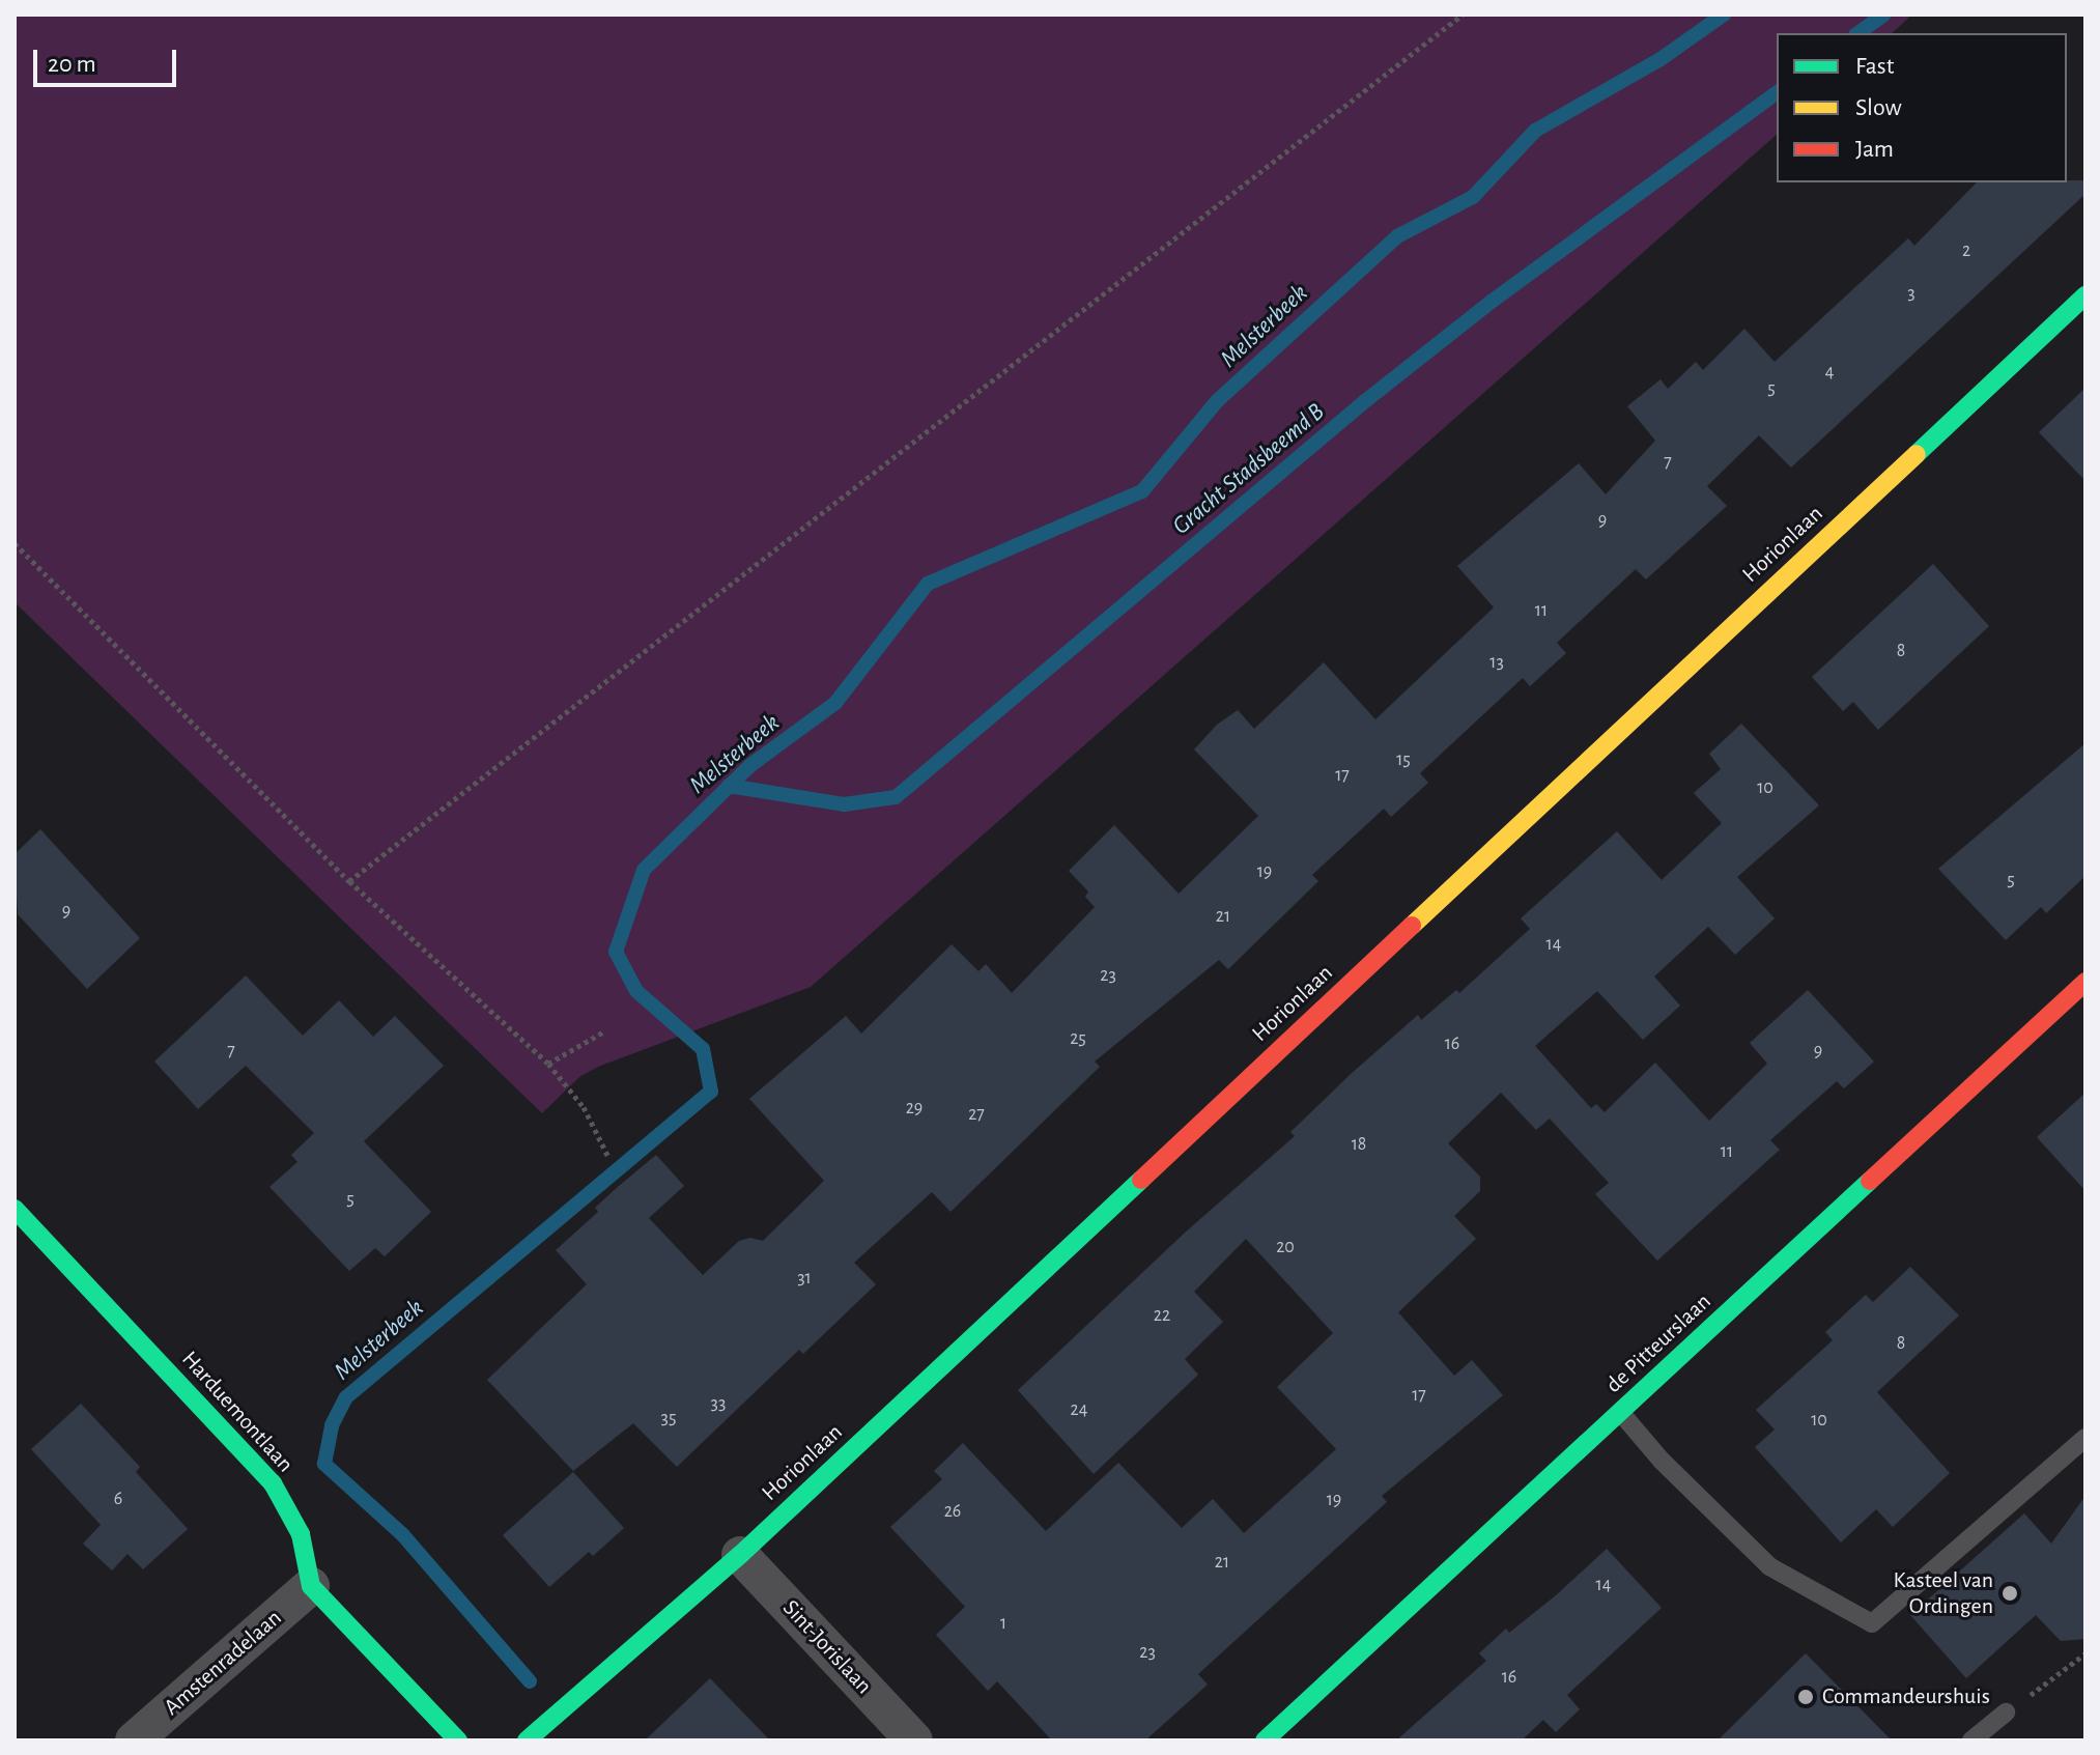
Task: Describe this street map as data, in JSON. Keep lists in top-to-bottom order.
{
  "streets": {
    "street": [
      "Horionlaan",
      "de Pitteurslaan",
      "Harduemontlaan",
      "Sint-Jorislaan",
      "Amstenradelaan"
    ]
  },
  "crossings": [
    ["Horionlaan", "Sint-Jorislaan"],
    ["Harduemontlaan", "Amstenradelaan"]
  ],
  "water": ["Melsterbeek", "Gracht Stadsbeemd B"],
  "places": ["Kasteel van Ordingen", "Commandeurshuis"],
  "house_numbers": [
    "2",
    "3",
    "4",
    "5",
    "7",
    "9",
    "11",
    "8",
    "13",
    "15",
    "17",
    "10",
    "19",
    "5",
    "9",
    "21",
    "14",
    "23",
    "25",
    "16",
    "7",
    "9",
    "29",
    "27",
    "18",
    "11",
    "5",
    "20",
    "31",
    "22",
    "8",
    "17",
    "33",
    "24",
    "35",
    "10",
    "6",
    "19",
    "26",
    "21",
    "14",
    "1",
    "23",
    "16"
  ],
  "legend": ["Fast", "Slow", "Jam"],
  "scale_bar": "20 m"
}
